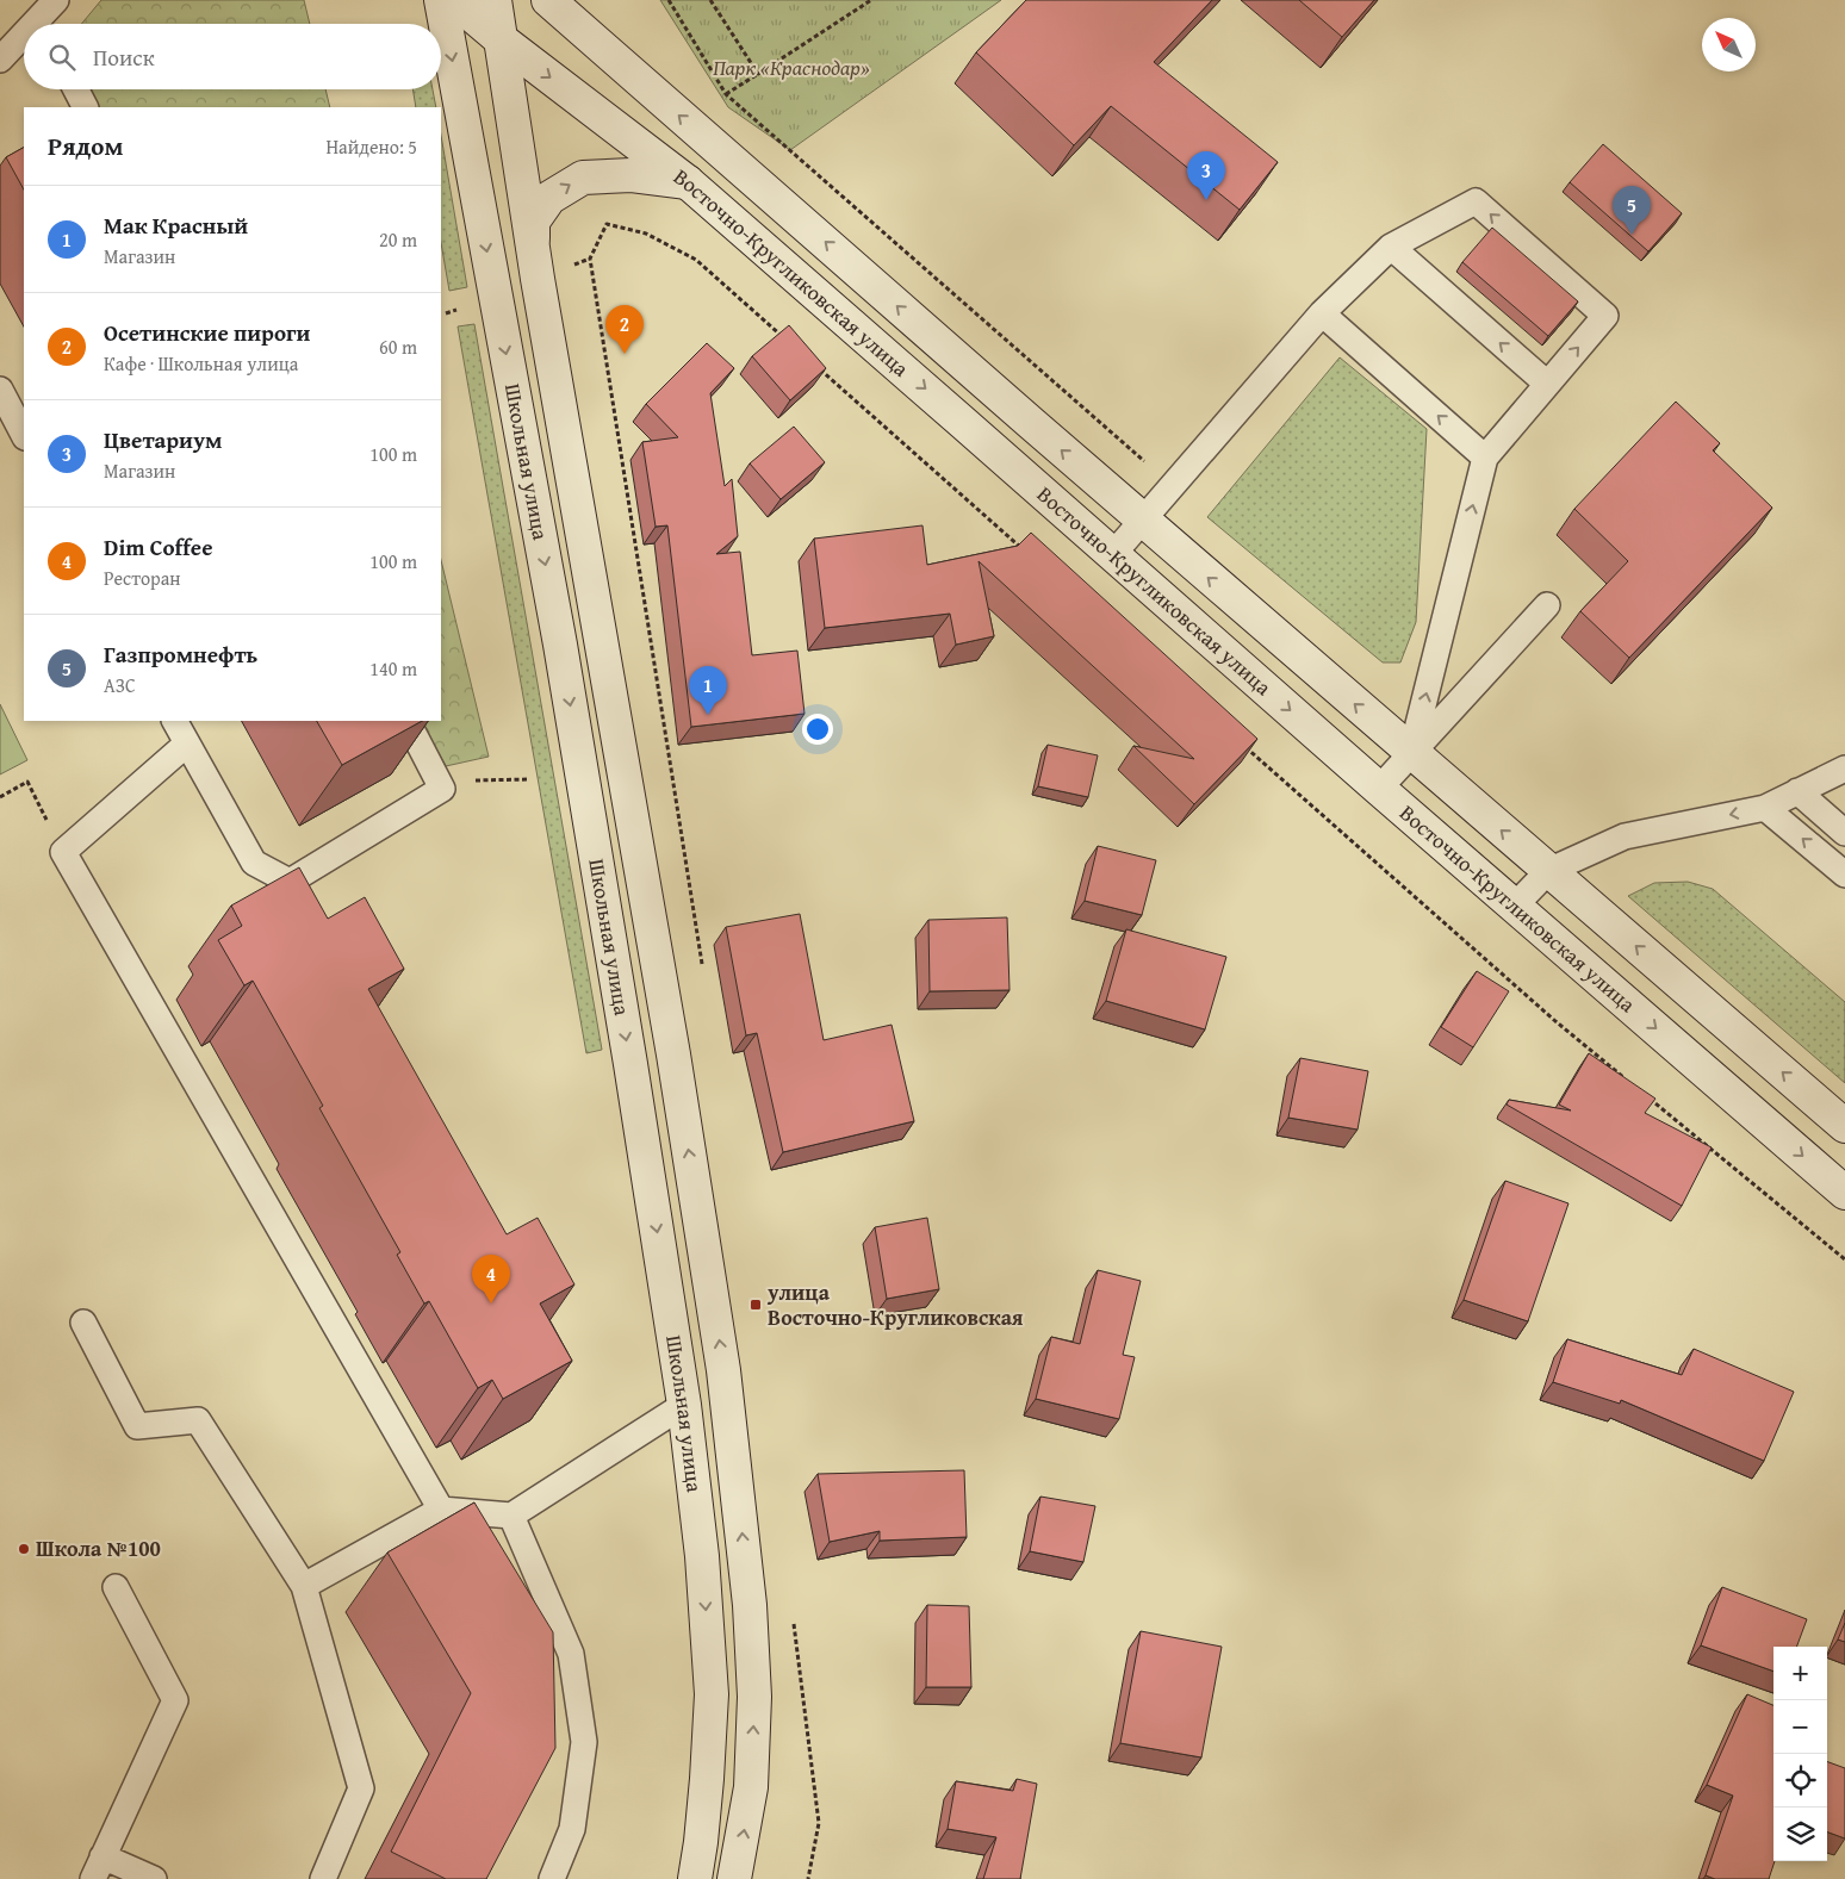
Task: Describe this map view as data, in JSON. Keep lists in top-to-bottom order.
{
  "streets": {
    "main road": ["Восточно-Кругликовская улица", "Школьная улица"]
  },
  "crossings": [
    ["Восточно-Кругликовская улица", "Школьная улица"]
  ],
  "parks": ["Парк «Краснодар»"],
  "places": {
    "transit": ["улица Восточно-Кругликовская"],
    "other": ["Школа №100"]
  },
  "north": "top left",
  "page": {
    "search": "Поиск",
    "heading": ["Рядом", "Найдено: 5"],
    "pins": [
      "3",
      "5",
      "2",
      "1",
      "4"
    ],
    "list": [
      {
        "mark": "1",
        "name": "Мак Красный",
        "note": "Магазин",
        "value": "20 m"
      },
      {
        "mark": "2",
        "name": "Осетинские пироги",
        "note": "Кафе · Школьная улица",
        "value": "60 m"
      },
      {
        "mark": "3",
        "name": "Цветариум",
        "note": "Магазин",
        "value": "100 m"
      },
      {
        "mark": "4",
        "name": "Dim Coffee",
        "note": "Ресторан",
        "value": "100 m"
      },
      {
        "mark": "5",
        "name": "Газпромнефть",
        "note": "АЗС",
        "value": "140 m"
      }
    ],
    "map_buttons": ["+", "−"]
  }
}
